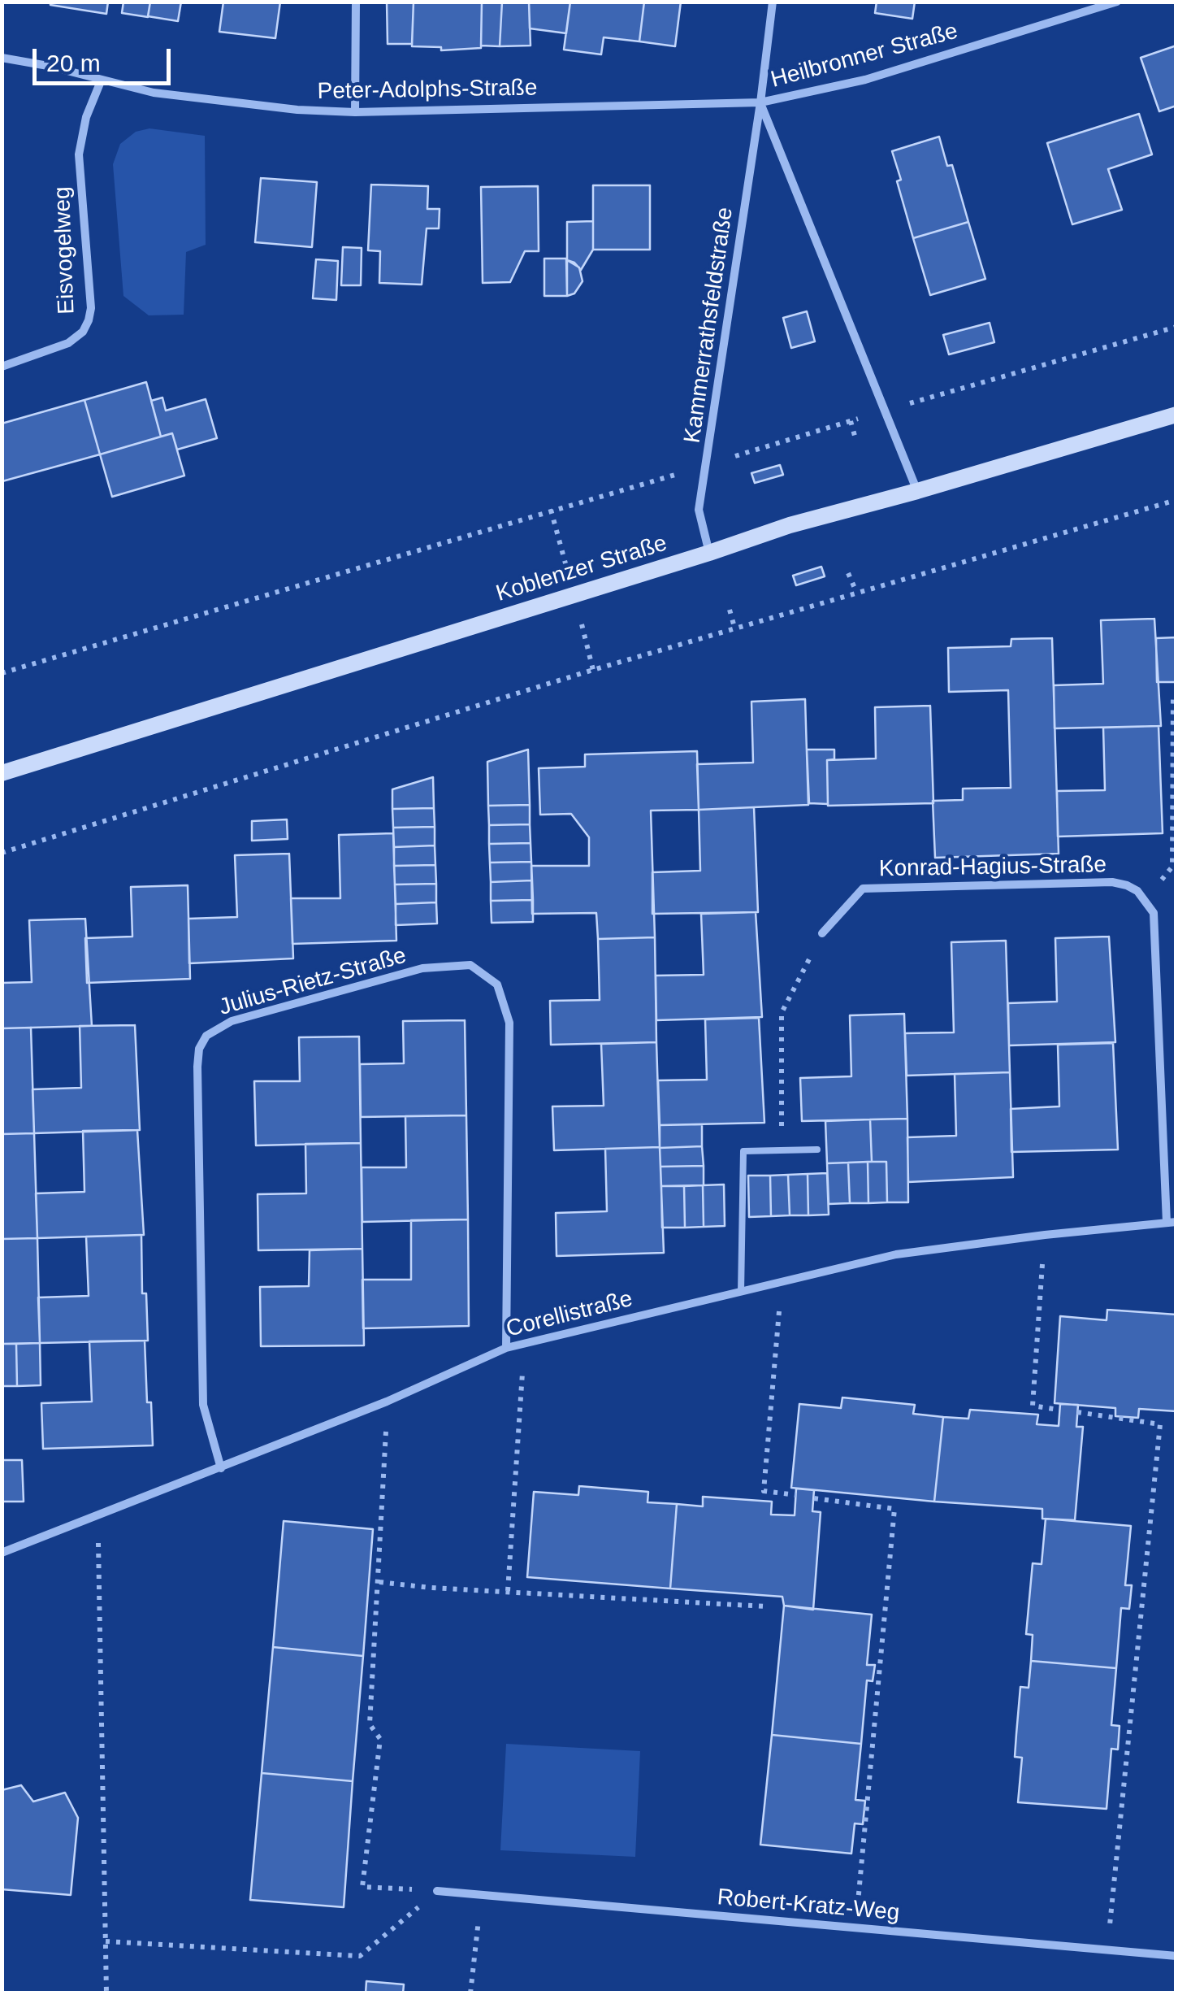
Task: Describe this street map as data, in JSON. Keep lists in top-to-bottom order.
{
  "streets": {
    "main road": ["Koblenzer Straße"],
    "street": [
      "Heilbronner Straße",
      "Peter-Adolphs-Straße",
      "Eisvogelweg",
      "Kammerrathsfeldstraße",
      "Konrad-Hagius-Straße",
      "Julius-Rietz-Straße",
      "Corellistraße",
      "Robert-Kratz-Weg"
    ]
  },
  "crossings": [
    ["Heilbronner Straße", "Peter-Adolphs-Straße"],
    ["Heilbronner Straße", "Kammerrathsfeldstraße"],
    ["Peter-Adolphs-Straße", "Eisvogelweg"],
    ["Peter-Adolphs-Straße", "Kammerrathsfeldstraße"],
    ["Kammerrathsfeldstraße", "Koblenzer Straße"],
    ["Julius-Rietz-Straße", "Corellistraße"]
  ],
  "scale_bar": "20 m"
}
